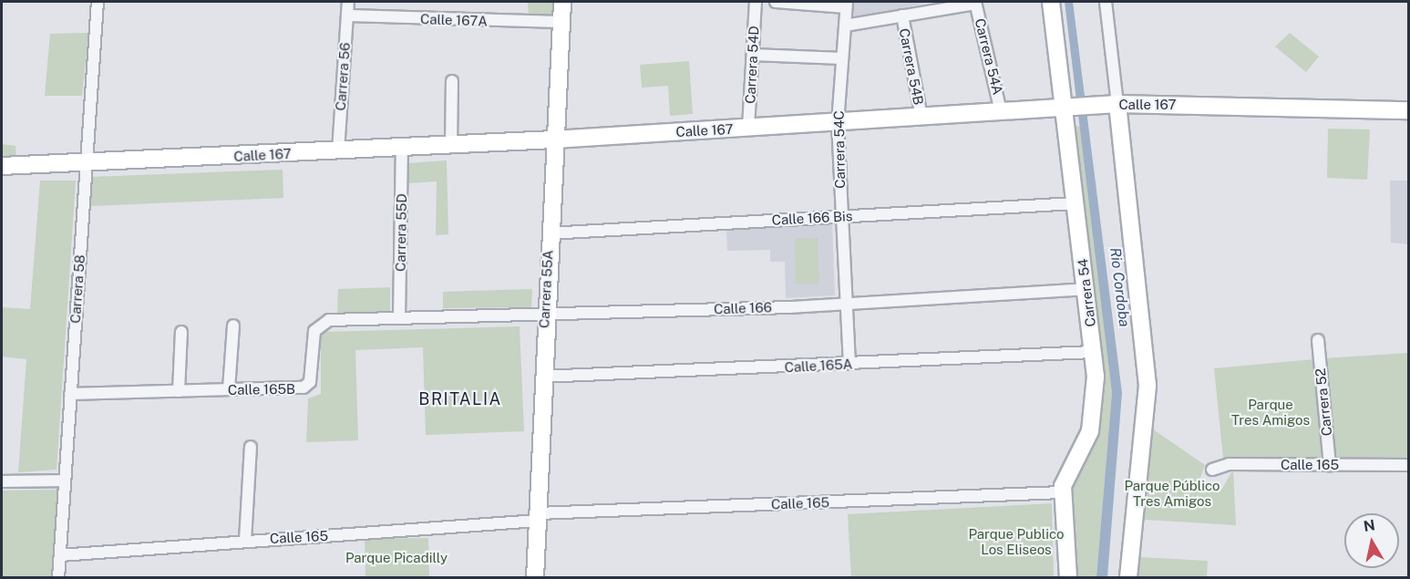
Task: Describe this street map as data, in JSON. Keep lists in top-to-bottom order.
{
  "streets": {
    "street": [
      "Calle 167A",
      "Carrera 54A",
      "Carrera 54D",
      "Carrera 54B",
      "Carrera 56",
      "Calle 167",
      "Carrera 54C",
      "Calle 166 Bis",
      "Carrera 55D",
      "Carrera 58",
      "Carrera 55A",
      "Carrera 54",
      "Calle 166",
      "Calle 165A",
      "Calle 165B",
      "Carrera 52",
      "Calle 165"
    ]
  },
  "crossings": [
    ["Calle 167A", "Carrera 56"],
    ["Calle 167A", "Carrera 55A"],
    ["Carrera 54A", "Calle 167"],
    ["Carrera 54D", "Calle 167"],
    ["Carrera 54B", "Calle 167"],
    ["Carrera 56", "Calle 167"],
    ["Calle 167", "Carrera 54C"],
    ["Calle 167", "Carrera 55D"],
    ["Calle 167", "Carrera 58"],
    ["Calle 167", "Carrera 55A"],
    ["Calle 167", "Carrera 54"],
    ["Carrera 54C", "Calle 166 Bis"],
    ["Carrera 54C", "Calle 166"],
    ["Carrera 54C", "Calle 165A"],
    ["Calle 166 Bis", "Carrera 55A"],
    ["Calle 166 Bis", "Carrera 54"],
    ["Carrera 55D", "Calle 166"],
    ["Carrera 55D", "Calle 165B"],
    ["Carrera 58", "Calle 165B"],
    ["Carrera 58", "Calle 165"],
    ["Carrera 55A", "Calle 166"],
    ["Carrera 55A", "Calle 165A"],
    ["Carrera 55A", "Calle 165"],
    ["Carrera 54", "Calle 166"],
    ["Carrera 54", "Calle 165A"],
    ["Carrera 54", "Calle 165"],
    ["Calle 166", "Calle 165B"],
    ["Carrera 52", "Calle 165"]
  ],
  "districts": ["BRITALIA"],
  "water": ["Rio Cordoba"],
  "parks": [
    "Parque Tres Amigos",
    "Parque Público Tres Amigos",
    "Parque Publico Los Eliseos",
    "Parque Picadilly"
  ],
  "north": "top"
}
